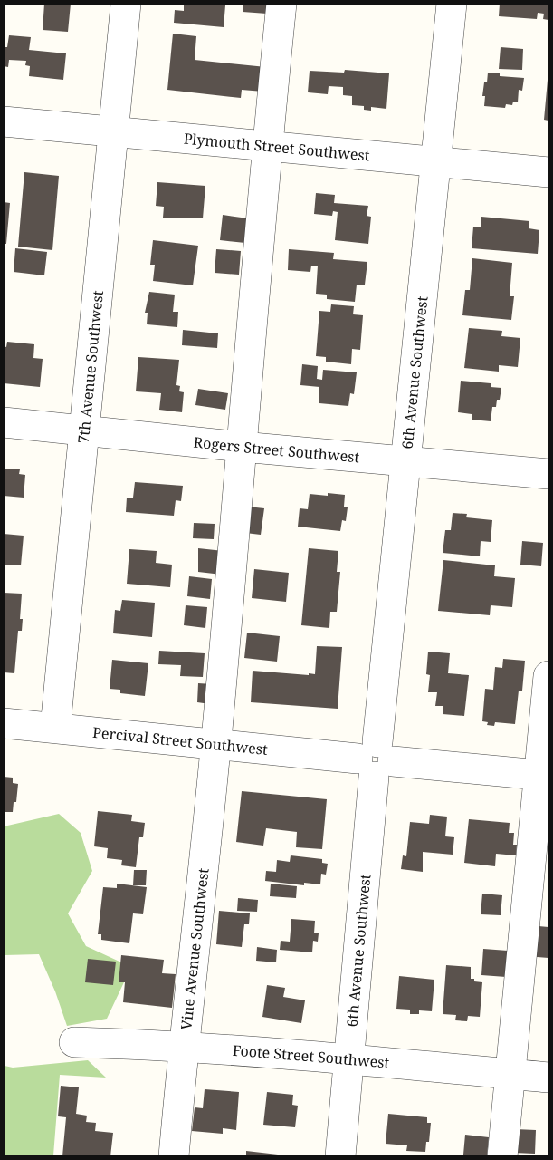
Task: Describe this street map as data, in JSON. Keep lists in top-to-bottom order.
{
  "streets": {
    "street": [
      "Plymouth Street Southwest",
      "7th Avenue Southwest",
      "6th Avenue Southwest",
      "Rogers Street Southwest",
      "Percival Street Southwest",
      "Vine Avenue Southwest",
      "Foote Street Southwest"
    ]
  },
  "crossings": [
    ["Plymouth Street Southwest", "7th Avenue Southwest"],
    ["Plymouth Street Southwest", "6th Avenue Southwest"],
    ["Plymouth Street Southwest", "Vine Avenue Southwest"],
    ["7th Avenue Southwest", "Rogers Street Southwest"],
    ["7th Avenue Southwest", "Percival Street Southwest"],
    ["6th Avenue Southwest", "Rogers Street Southwest"],
    ["6th Avenue Southwest", "Percival Street Southwest"],
    ["6th Avenue Southwest", "Foote Street Southwest"],
    ["Rogers Street Southwest", "Vine Avenue Southwest"],
    ["Percival Street Southwest", "Vine Avenue Southwest"],
    ["Vine Avenue Southwest", "Foote Street Southwest"]
  ]
}
